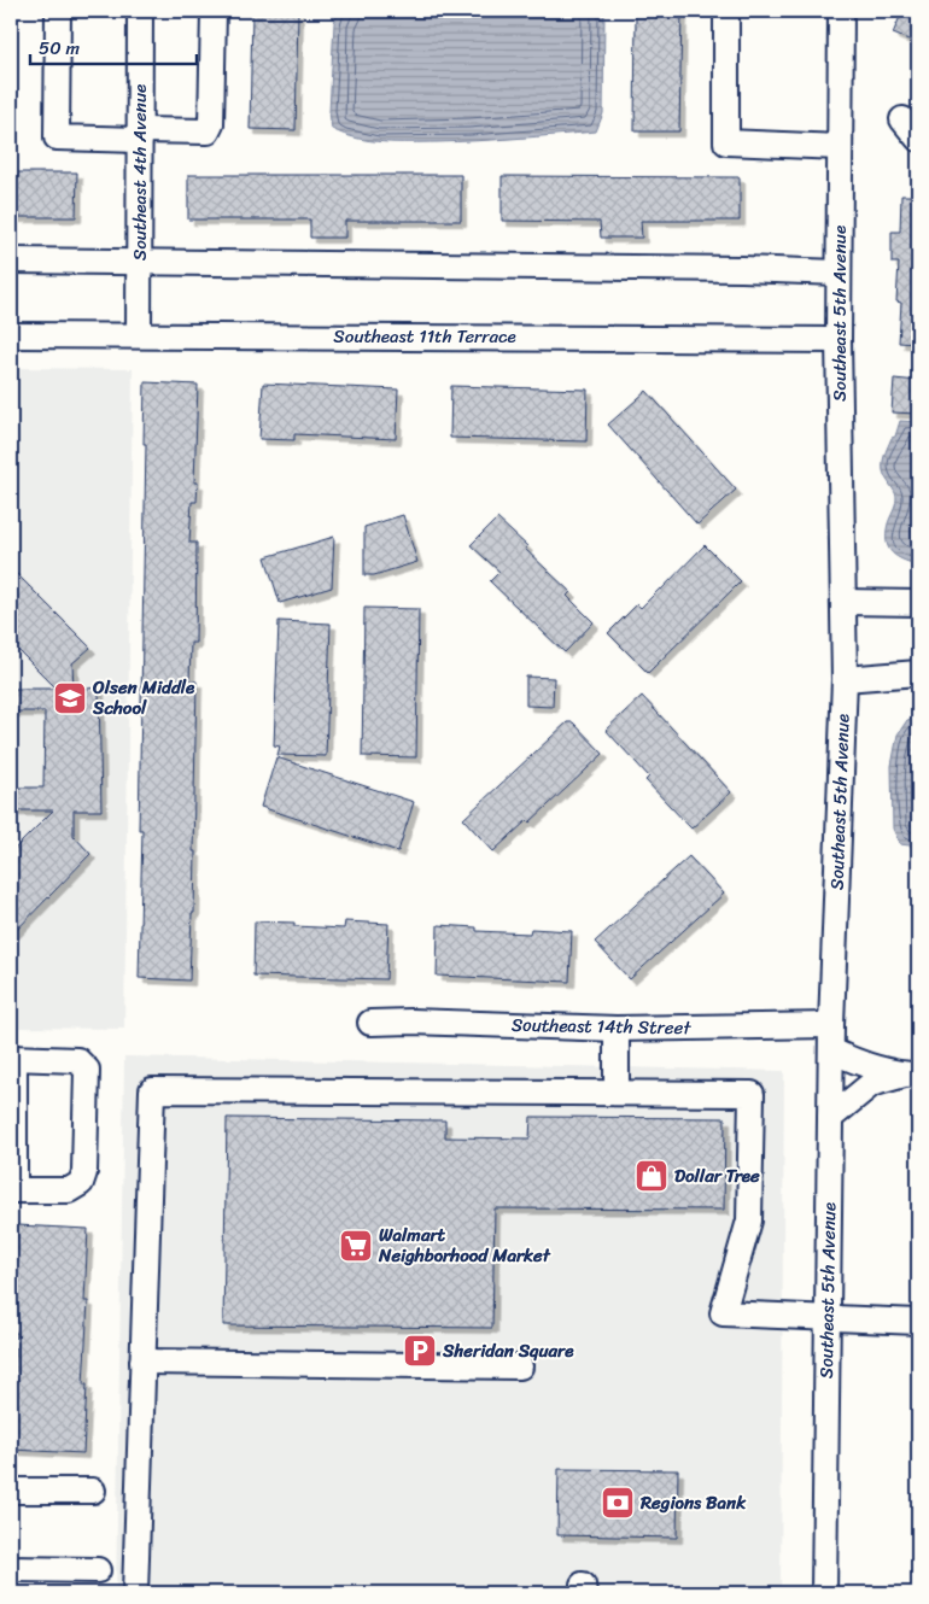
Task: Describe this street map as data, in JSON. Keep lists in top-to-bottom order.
{
  "streets": {
    "street": [
      "Southeast 4th Avenue",
      "Southeast 5th Avenue",
      "Southeast 11th Terrace",
      "Southeast 14th Street"
    ]
  },
  "crossings": [
    ["Southeast 4th Avenue", "Southeast 11th Terrace"],
    ["Southeast 5th Avenue", "Southeast 11th Terrace"],
    ["Southeast 5th Avenue", "Southeast 14th Street"]
  ],
  "places": {
    "school or university": ["Olsen Middle School"],
    "shop": ["Dollar Tree"],
    "supermarket": ["Walmart Neighborhood Market"],
    "parking": ["Sheridan Square"],
    "bank": ["Regions Bank"]
  },
  "scale_bar": "50 m"
}
